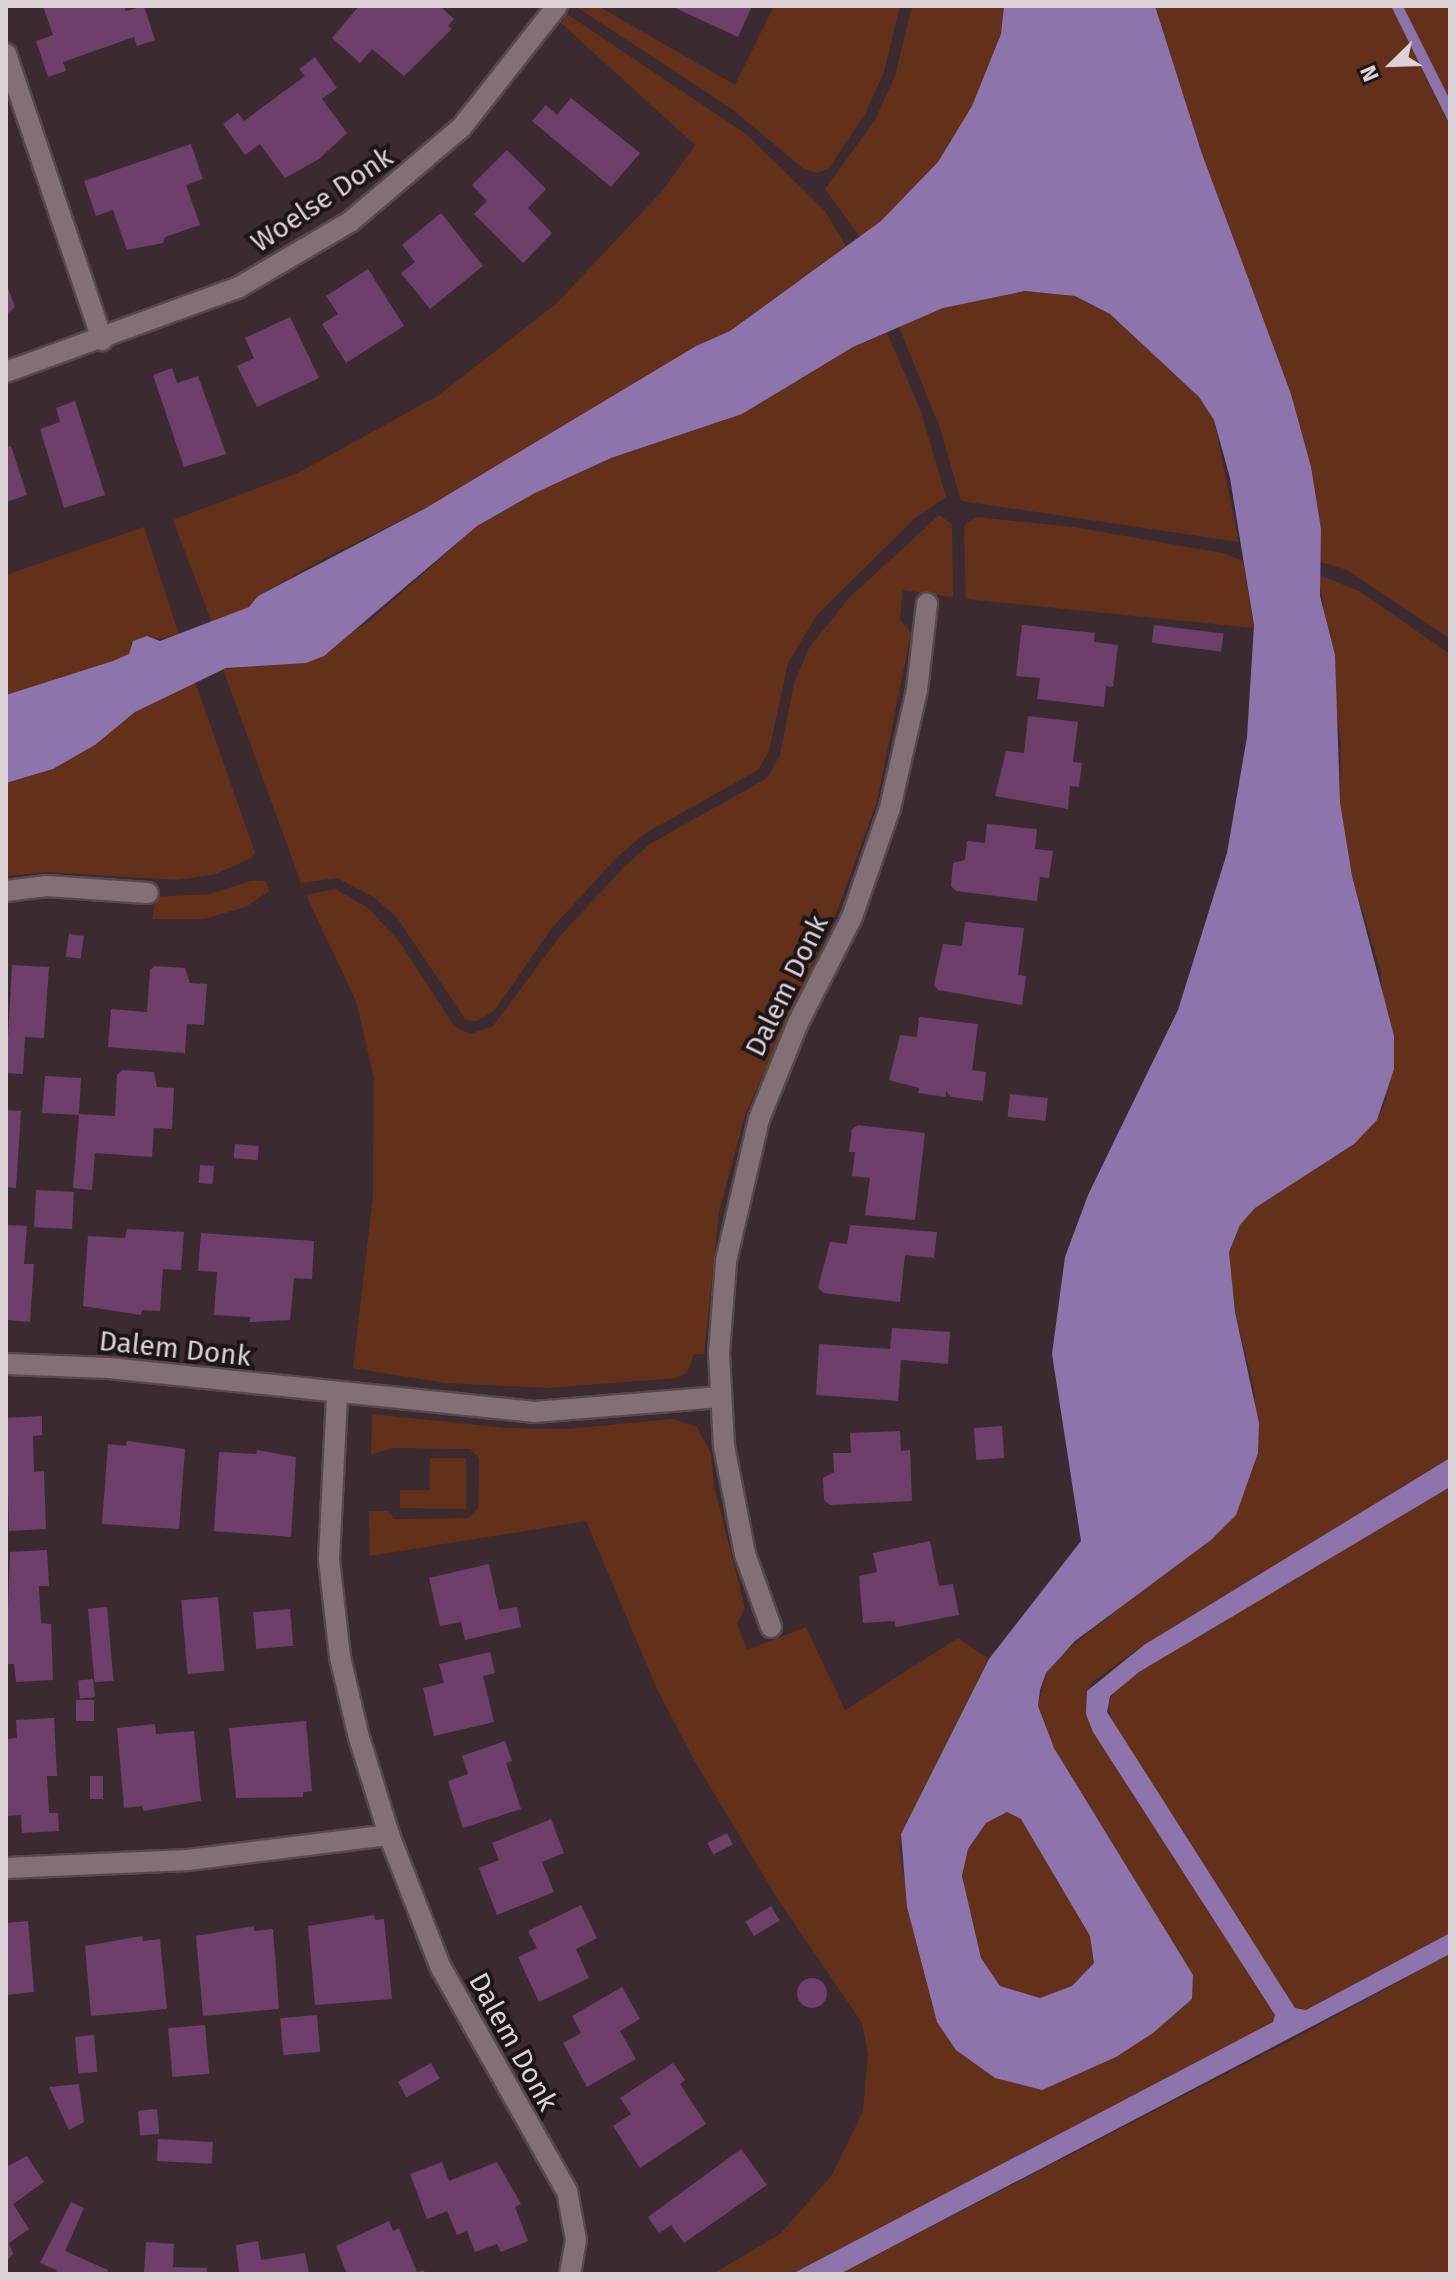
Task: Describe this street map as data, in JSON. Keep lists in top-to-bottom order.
{
  "streets": {
    "street": ["Woelse Donk", "Dalem Donk"]
  },
  "north": "bottom left"
}
